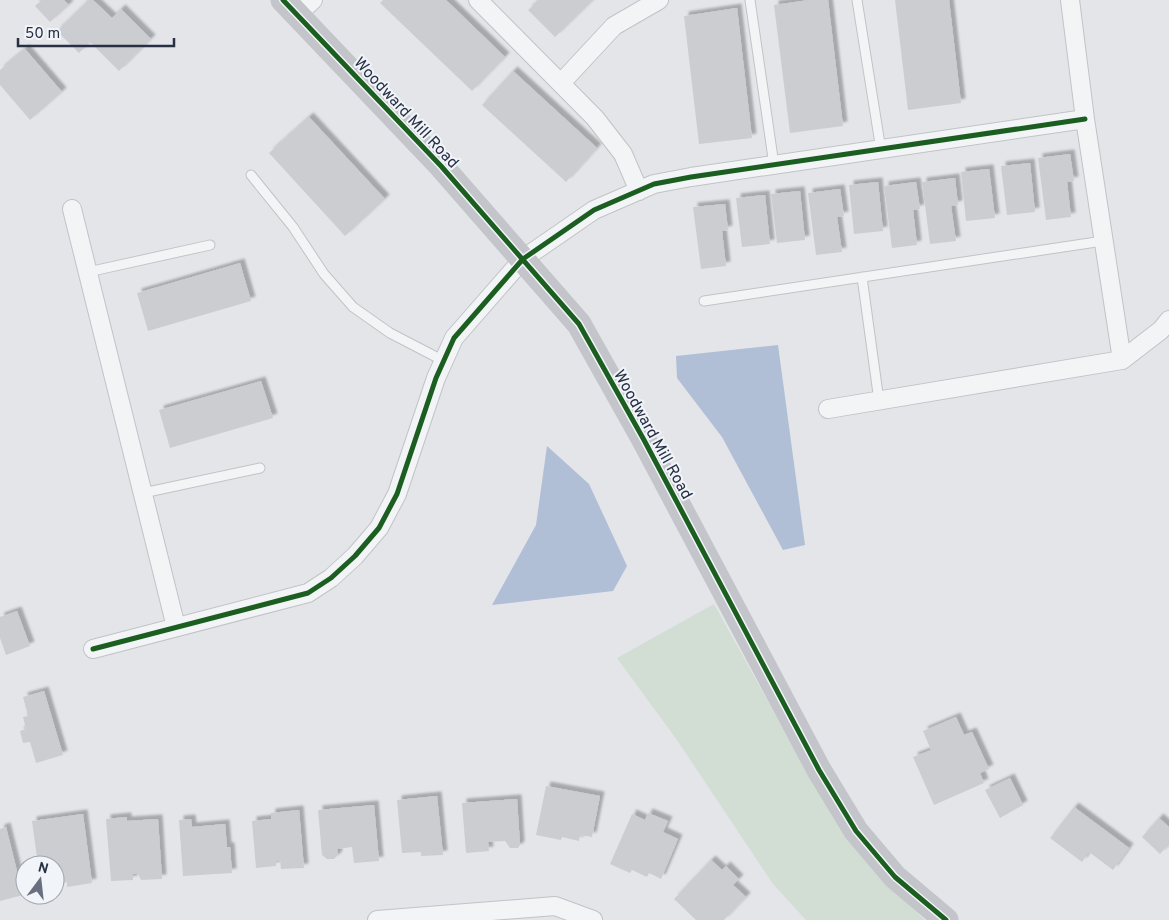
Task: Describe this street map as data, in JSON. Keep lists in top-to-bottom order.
{
  "streets": {
    "street": ["Woodward Mill Road"]
  },
  "scale_bar": "50 m",
  "north": "top"
}
